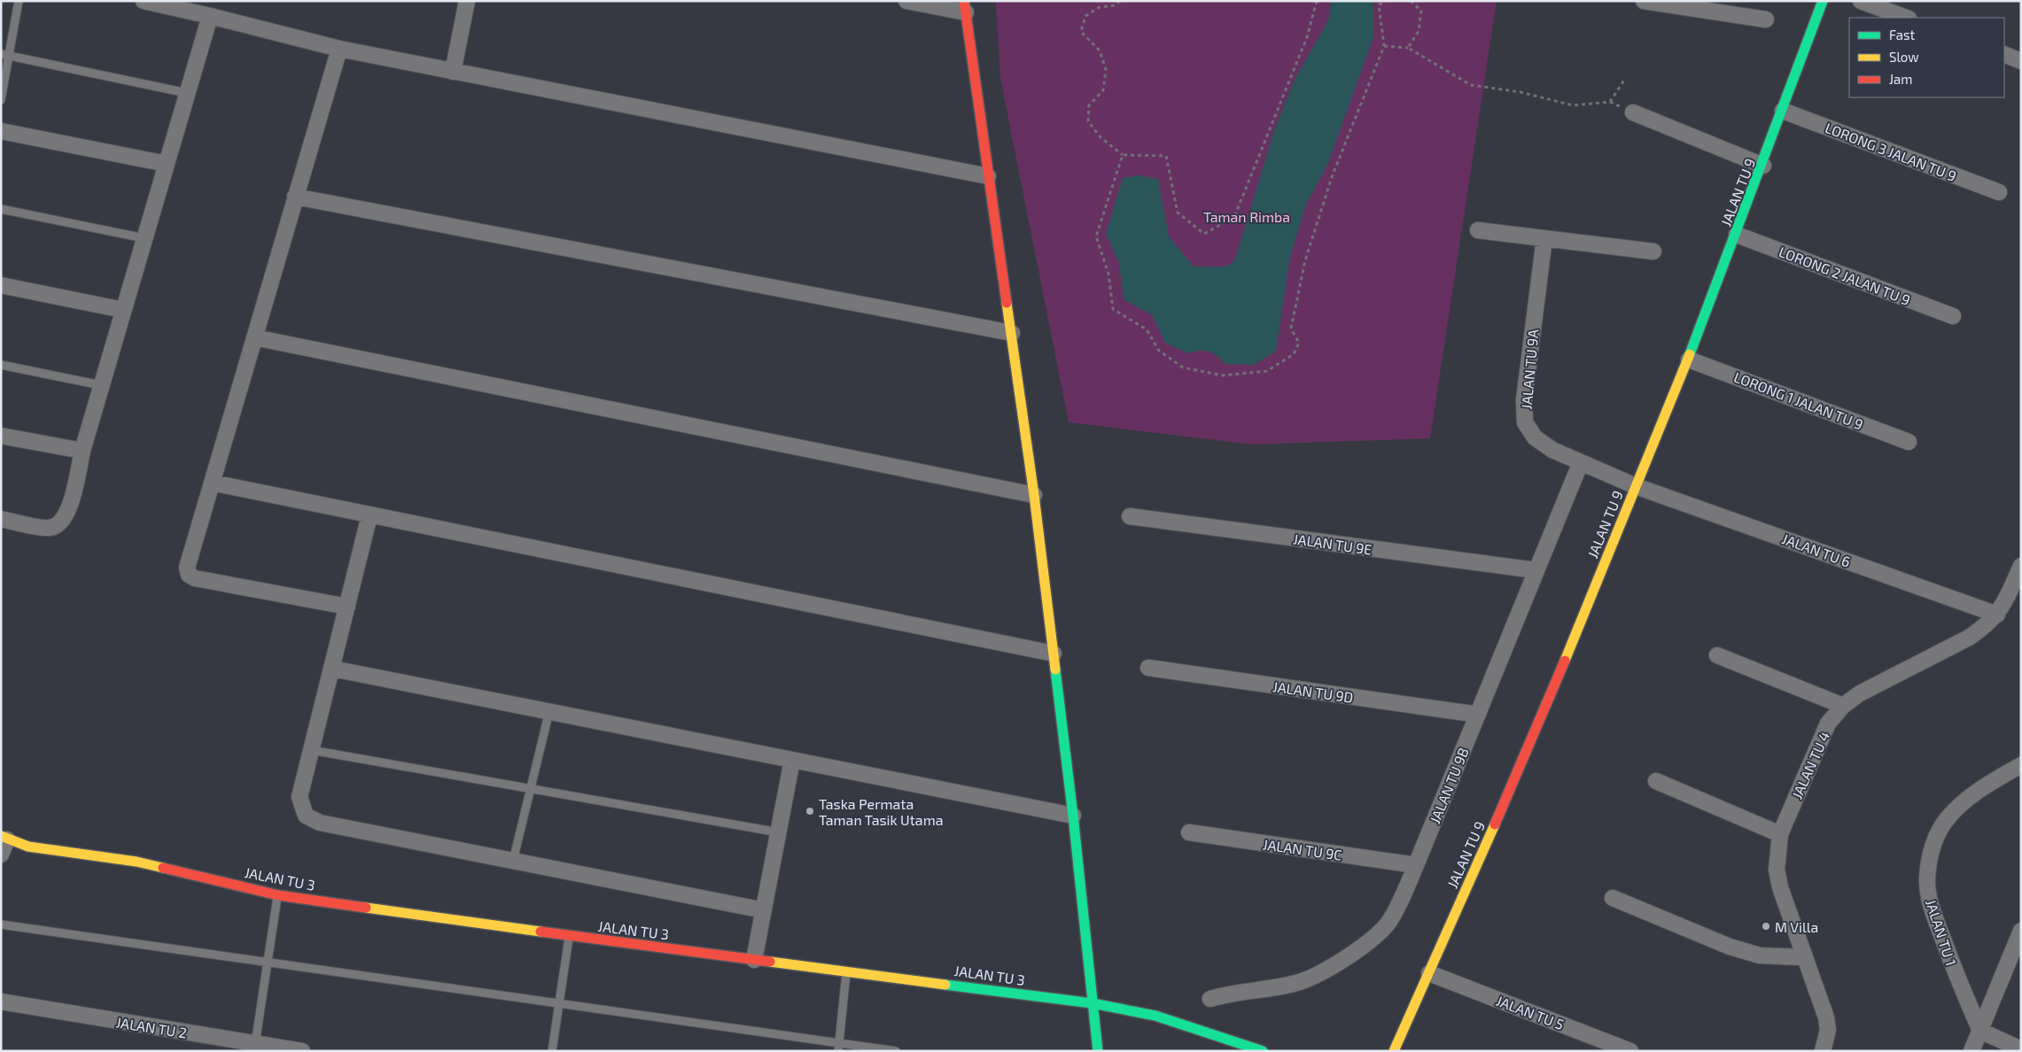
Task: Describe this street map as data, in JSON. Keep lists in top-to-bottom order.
{
  "streets": {
    "street": [
      "LORONG 3 JALAN TU 9",
      "JALAN TU 9",
      "LORONG 2 JALAN TU 9",
      "JALAN TU 9A",
      "LORONG 1 JALAN TU 9",
      "JALAN TU 9E",
      "JALAN TU 6",
      "JALAN TU 9D",
      "JALAN TU 4",
      "JALAN TU 9B",
      "JALAN TU 9C",
      "JALAN TU 3",
      "JALAN TU 1",
      "JALAN TU 5",
      "JALAN TU 2"
    ]
  },
  "crossings": [
    ["LORONG 3 JALAN TU 9", "JALAN TU 9"],
    ["JALAN TU 9", "LORONG 2 JALAN TU 9"],
    ["JALAN TU 9", "JALAN TU 9A"],
    ["JALAN TU 9", "LORONG 1 JALAN TU 9"],
    ["JALAN TU 9", "JALAN TU 6"],
    ["JALAN TU 9", "JALAN TU 5"],
    ["JALAN TU 9A", "JALAN TU 6"],
    ["JALAN TU 9A", "JALAN TU 9B"],
    ["JALAN TU 9E", "JALAN TU 9B"],
    ["JALAN TU 6", "JALAN TU 4"],
    ["JALAN TU 9D", "JALAN TU 9B"],
    ["JALAN TU 9B", "JALAN TU 9C"]
  ],
  "parks": ["Taman Rimba"],
  "places": ["Taska Permata Taman Tasik Utama", "M Villa"],
  "legend": ["Fast", "Slow", "Jam"]
}
